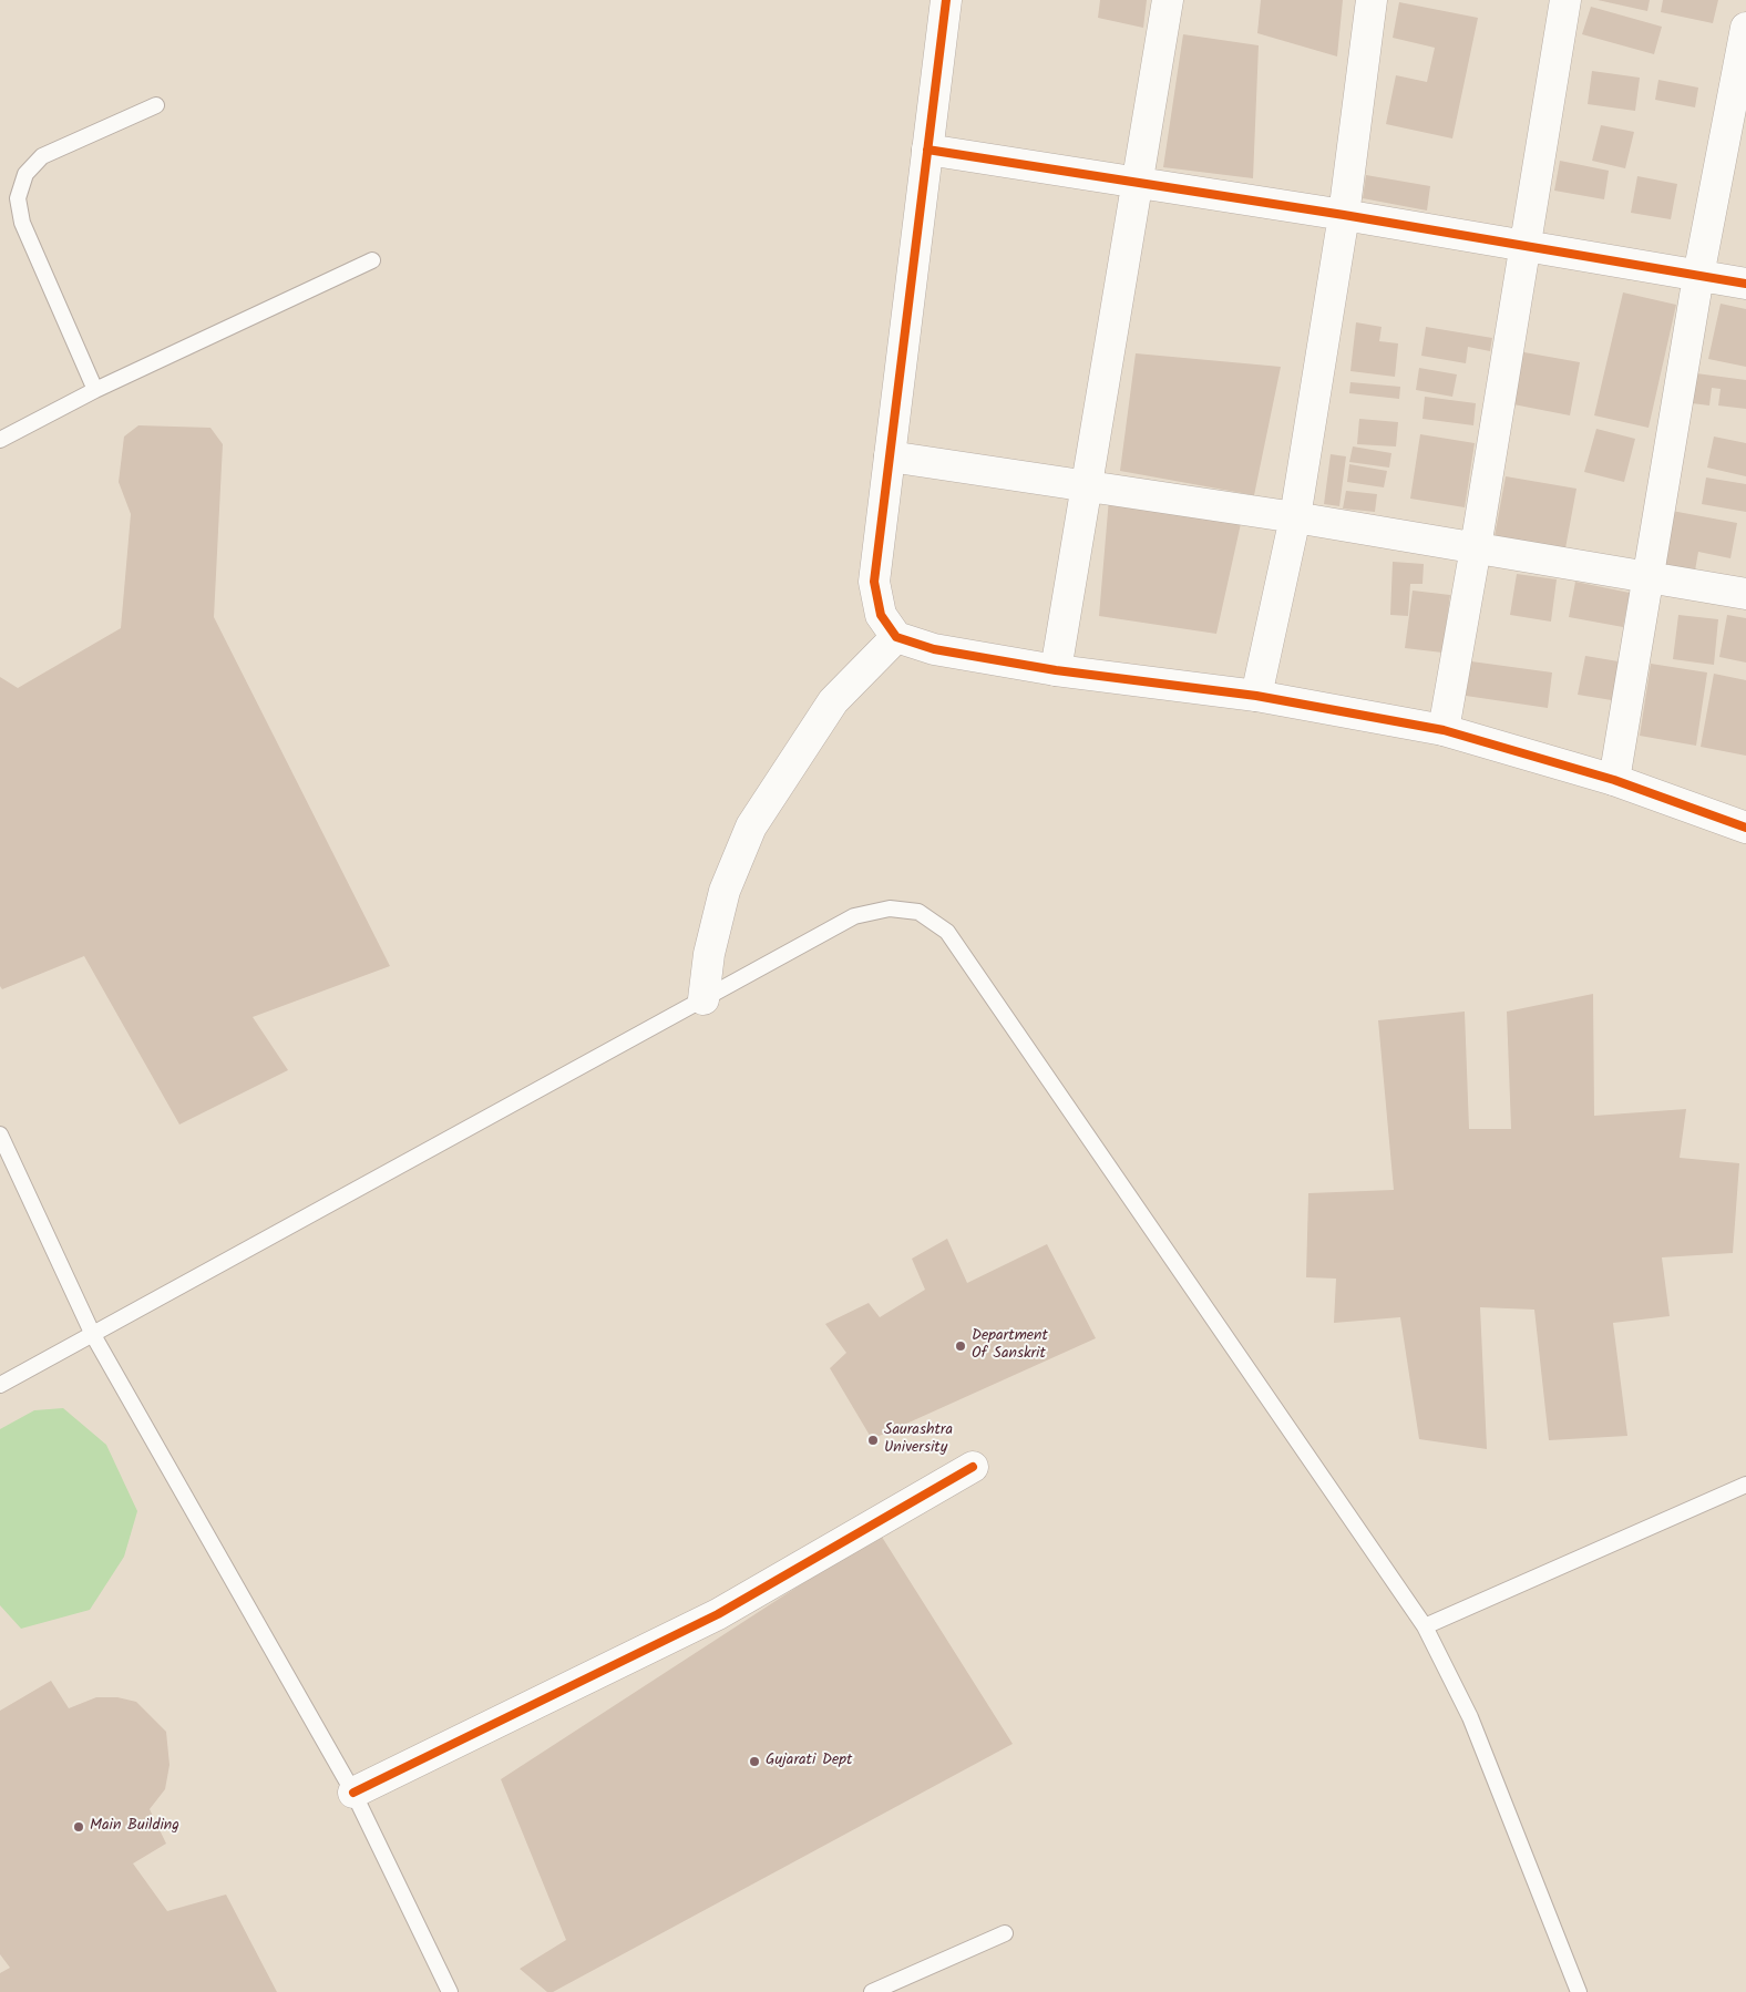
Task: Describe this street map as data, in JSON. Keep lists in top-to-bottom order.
{
  "places": [
    "Department Of Sanskrit",
    "Saurashtra University",
    "Gujarati Dept",
    "Main Building"
  ]
}
